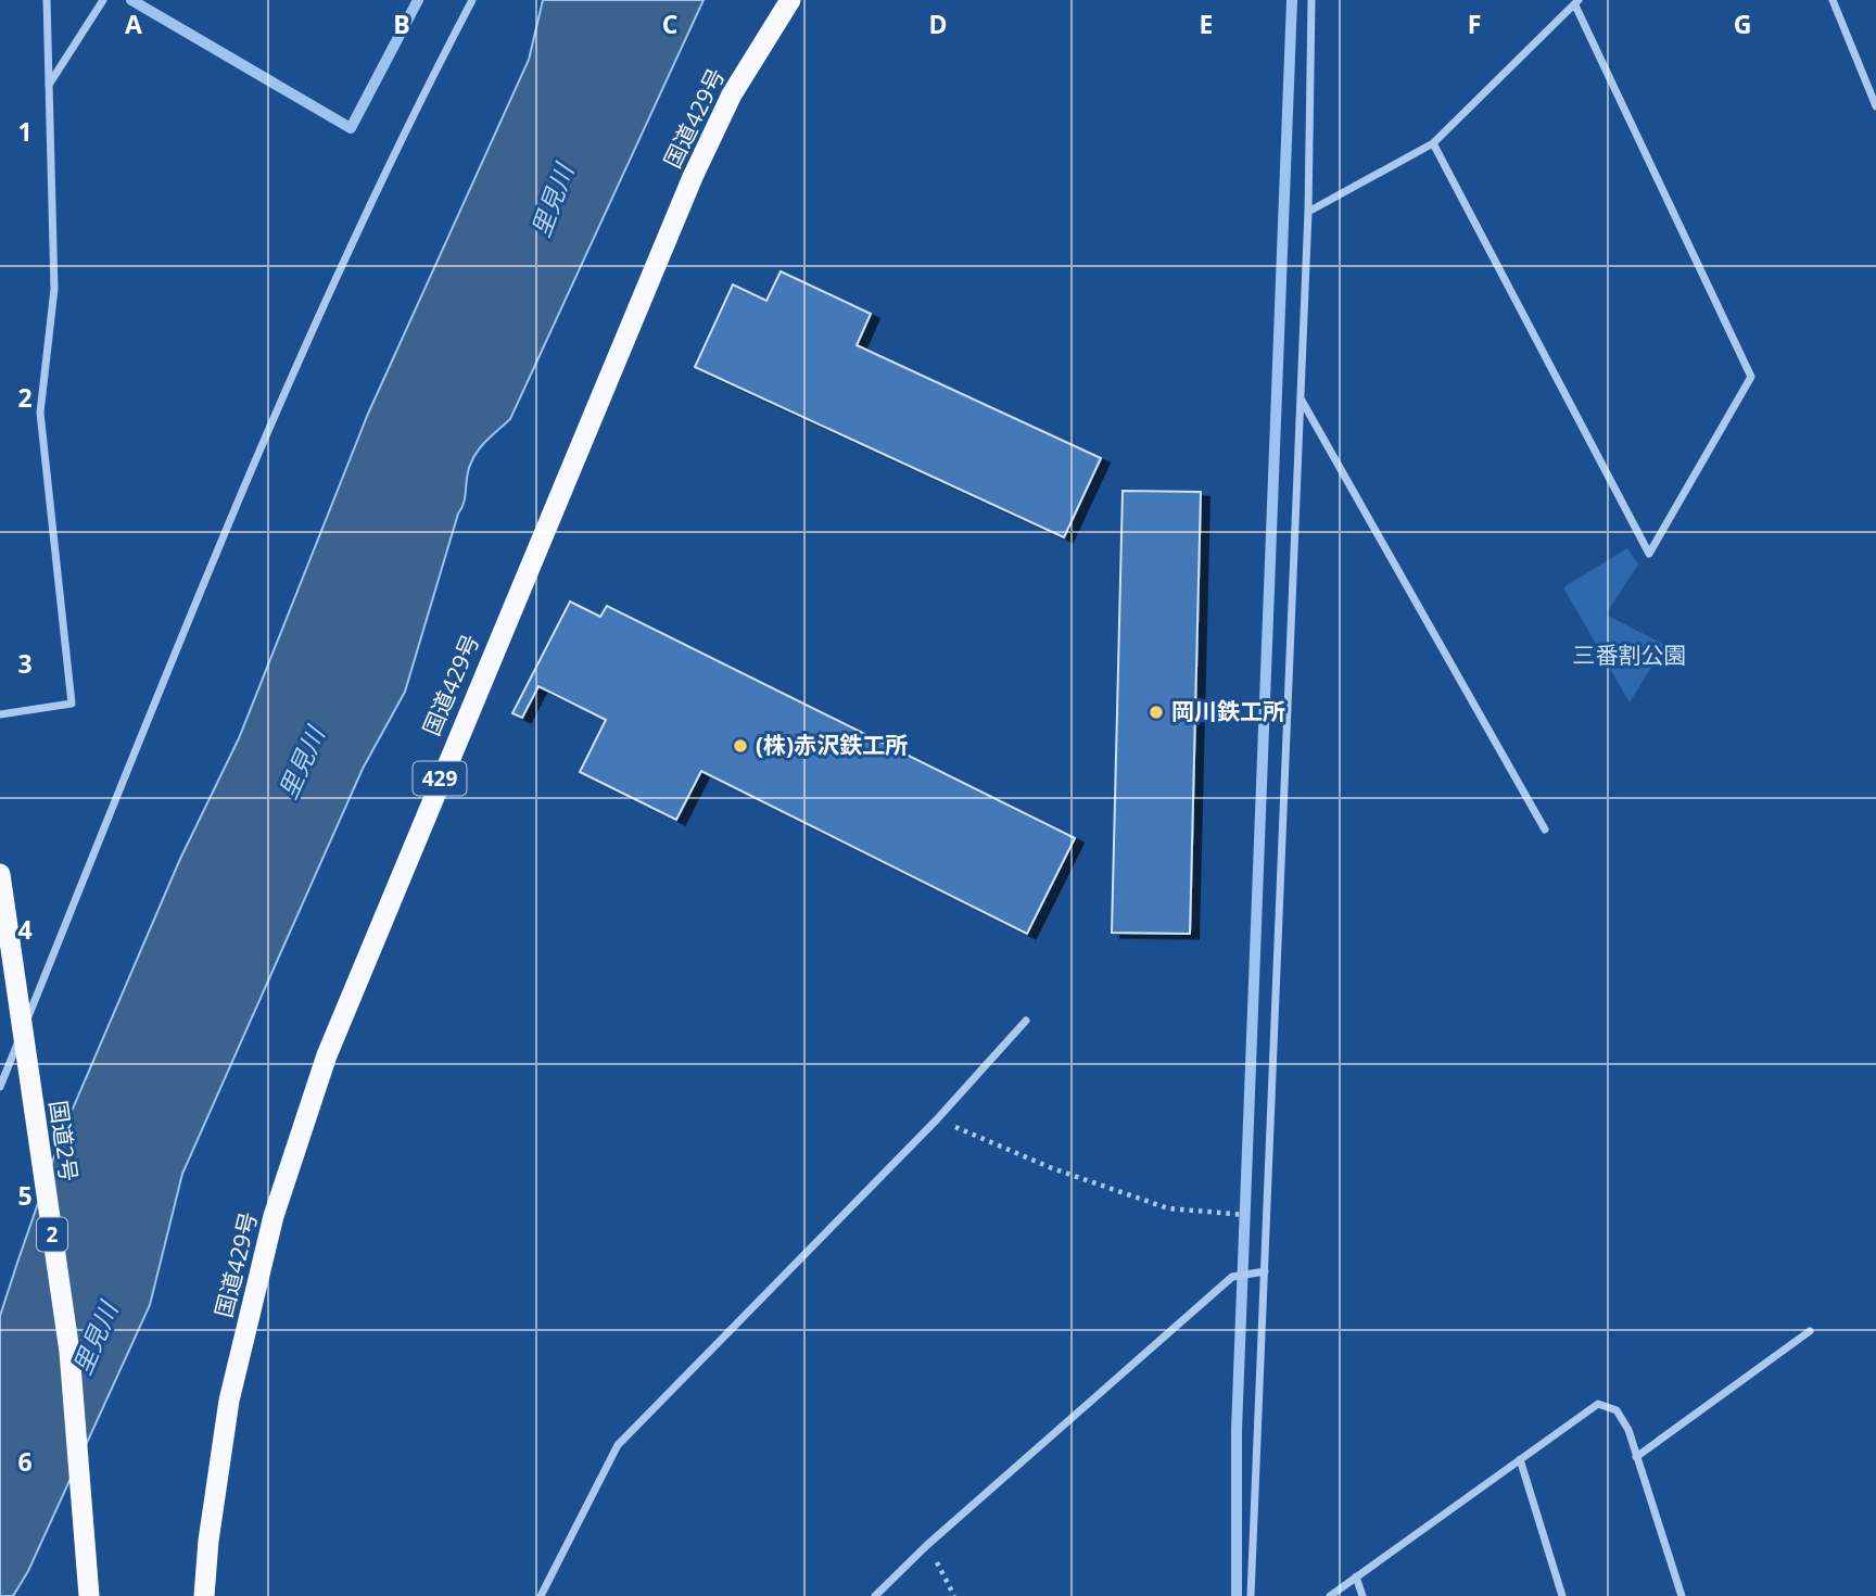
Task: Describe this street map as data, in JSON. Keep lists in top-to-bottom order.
{
  "streets": {
    "highway": [
      "国道429号",
      "429",
      "国道2号",
      "2"
    ]
  },
  "water": ["里見川"],
  "parks": ["三番割公園"],
  "places": ["岡川鉄工所", "(株)赤沢鉄工所"],
  "grid": {
    "columns": [
      "A",
      "B",
      "C",
      "D",
      "E",
      "F",
      "G"
    ],
    "rows": [
      "1",
      "2",
      "3",
      "4",
      "5",
      "6"
    ]
  }
}
